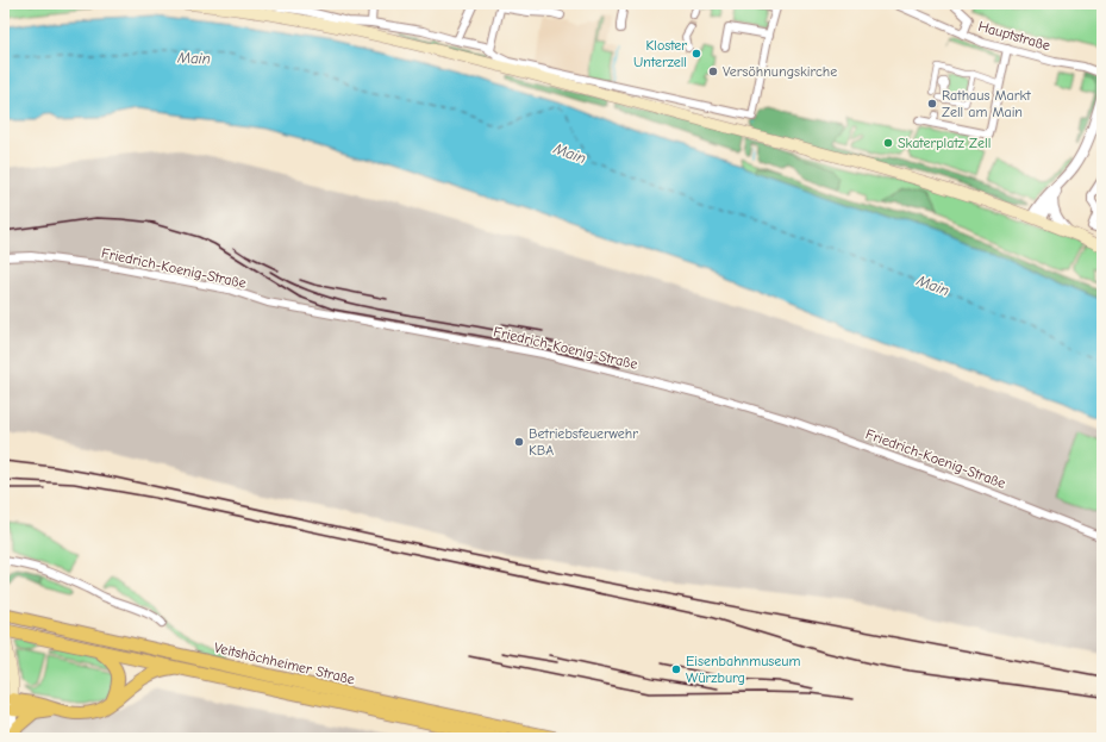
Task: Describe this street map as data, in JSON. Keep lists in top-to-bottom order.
{
  "streets": {
    "highway": ["Veitshöchheimer Straße"],
    "street": ["Hauptstraße", "Friedrich-Koenig-Straße"]
  },
  "water": ["Main"],
  "places": [
    "Kloster Unterzell",
    "Versöhnungskirche",
    "Rathaus Markt Zell am Main",
    "Skaterplatz Zell",
    "Betriebsfeuerwehr KBA",
    "Eisenbahnmuseum Würzburg"
  ]
}
